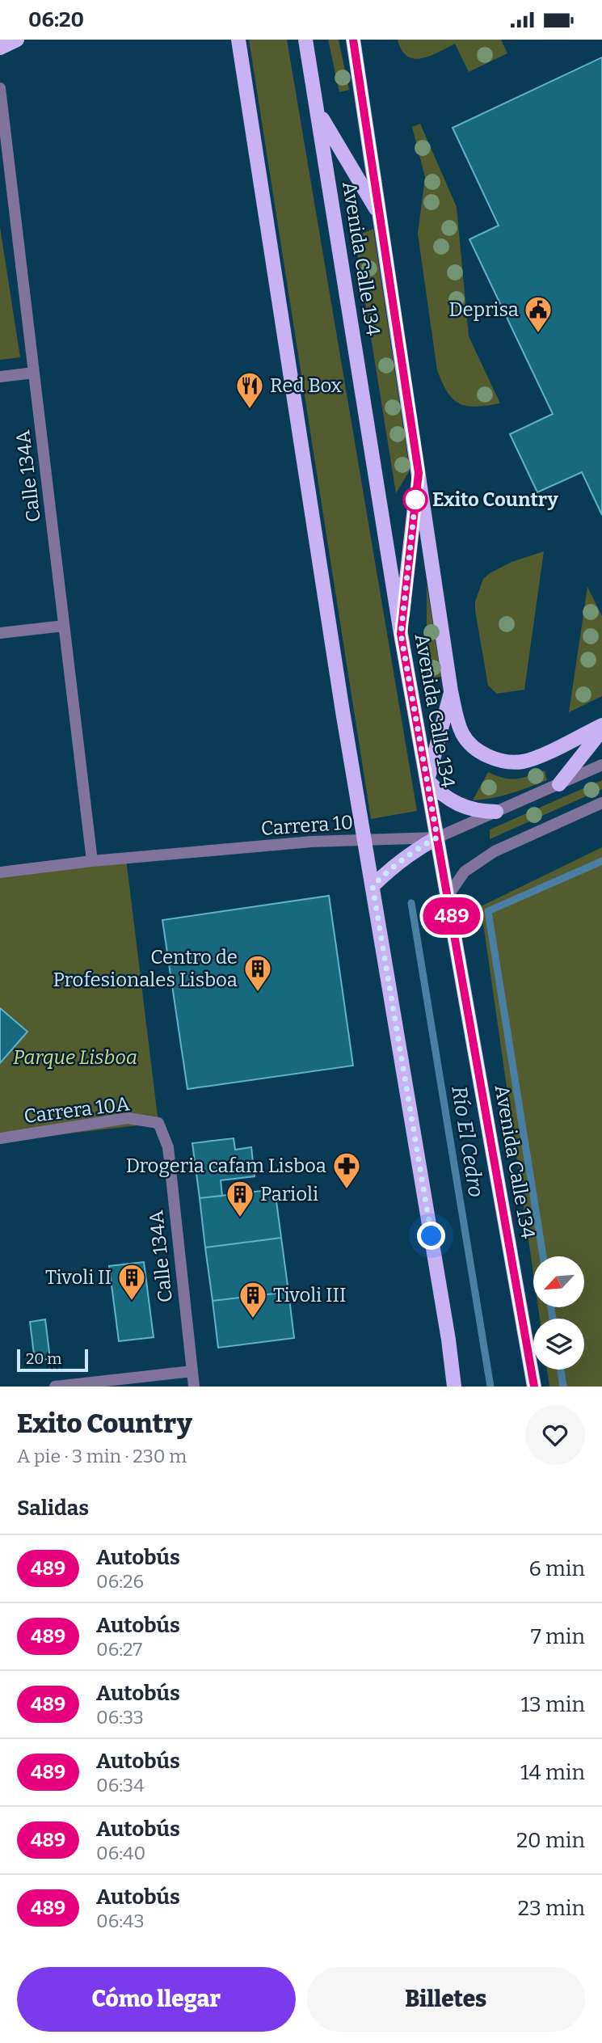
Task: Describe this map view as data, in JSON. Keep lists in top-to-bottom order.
{
  "streets": {
    "main road": ["Avenida Calle 134"],
    "street": ["Calle 134A", "Carrera 10", "Carrera 10A"]
  },
  "crossings": [
    ["Avenida Calle 134", "Carrera 10"],
    ["Calle 134A", "Carrera 10"],
    ["Calle 134A", "Carrera 10A"]
  ],
  "water": ["Río El Cedro"],
  "parks": ["Parque Lisboa"],
  "places": {
    "public building": ["Deprisa"],
    "restaurant": ["Red Box"],
    "other": ["Exito Country"],
    "building": [
      "Centro de Profesionales Lisboa",
      "Parioli",
      "Tivoli II",
      "Tivoli III"
    ],
    "pharmacy": ["Drogeria cafam Lisboa"]
  },
  "lines": ["bus line 489"],
  "scale_bar": "20 m",
  "north": "bottom left",
  "page": {
    "status": "06:20",
    "on_map": "489",
    "scale": "20 m",
    "heading": [
      ["Exito Country", "A pie · 3 min · 230 m"],
      "Salidas"
    ],
    "list": [
      {
        "mark": "489",
        "name": "Autobús",
        "note": "06:26",
        "value": "6 min"
      },
      {
        "mark": "489",
        "name": "Autobús",
        "note": "06:27",
        "value": "7 min"
      },
      {
        "mark": "489",
        "name": "Autobús",
        "note": "06:33",
        "value": "13 min"
      },
      {
        "mark": "489",
        "name": "Autobús",
        "note": "06:34",
        "value": "14 min"
      },
      {
        "mark": "489",
        "name": "Autobús",
        "note": "06:40",
        "value": "20 min"
      },
      {
        "mark": "489",
        "name": "Autobús",
        "note": "06:43",
        "value": "23 min"
      }
    ],
    "buttons": ["Cómo llegar", "Billetes"]
  }
}
